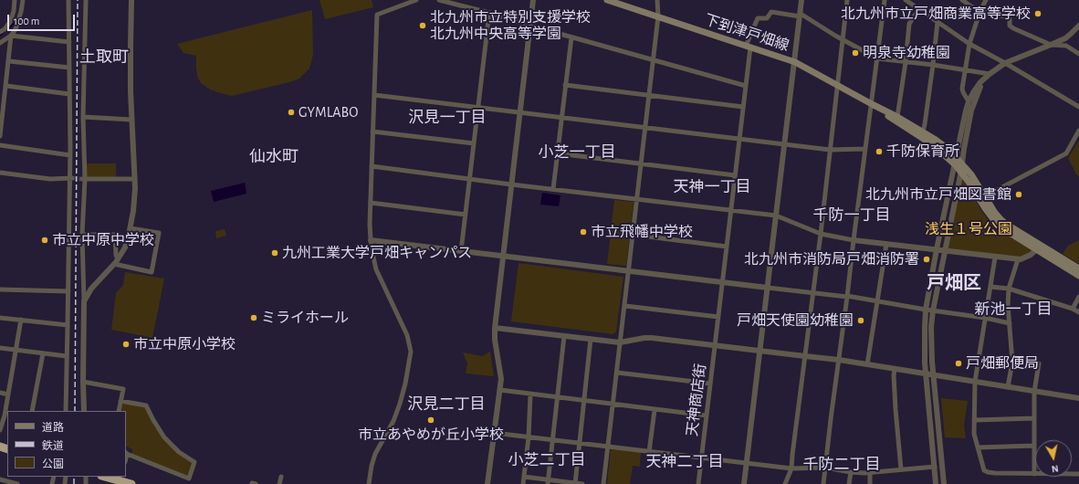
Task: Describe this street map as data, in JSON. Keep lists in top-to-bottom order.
{
  "streets": {
    "main road": ["下到津戸畑線"],
    "street": ["天神商店街"]
  },
  "crossings": [
    ["下到津戸畑線", "天神商店街"]
  ],
  "districts": [
    "土取町",
    "沢見一丁目",
    "小芝一丁目",
    "仙水町",
    "天神一丁目",
    "千防一丁目",
    "戸畑区",
    "新池一丁目",
    "沢見二丁目",
    "小芝二丁目",
    "天神二丁目",
    "千防二丁目"
  ],
  "parks": ["浅生１号公園"],
  "places": [
    "北九州市立戸畑商業高等学校",
    "北九州市立特別支援学校 北九州中央高等学園",
    "明泉寺幼稚園",
    "GYMLABO",
    "千防保育所",
    "北九州市立戸畑図書館",
    "市立飛幡中学校",
    "市立中原中学校",
    "九州工業大学戸畑キャンパス",
    "北九州市消防局戸畑消防署",
    "ミライホール",
    "戸畑天使園幼稚園",
    "市立中原小学校",
    "戸畑郵便局",
    "市立あやめが丘小学校"
  ],
  "legend": ["道路", "鉄道", "公園"],
  "scale_bar": "100 m",
  "north": "bottom"
}
